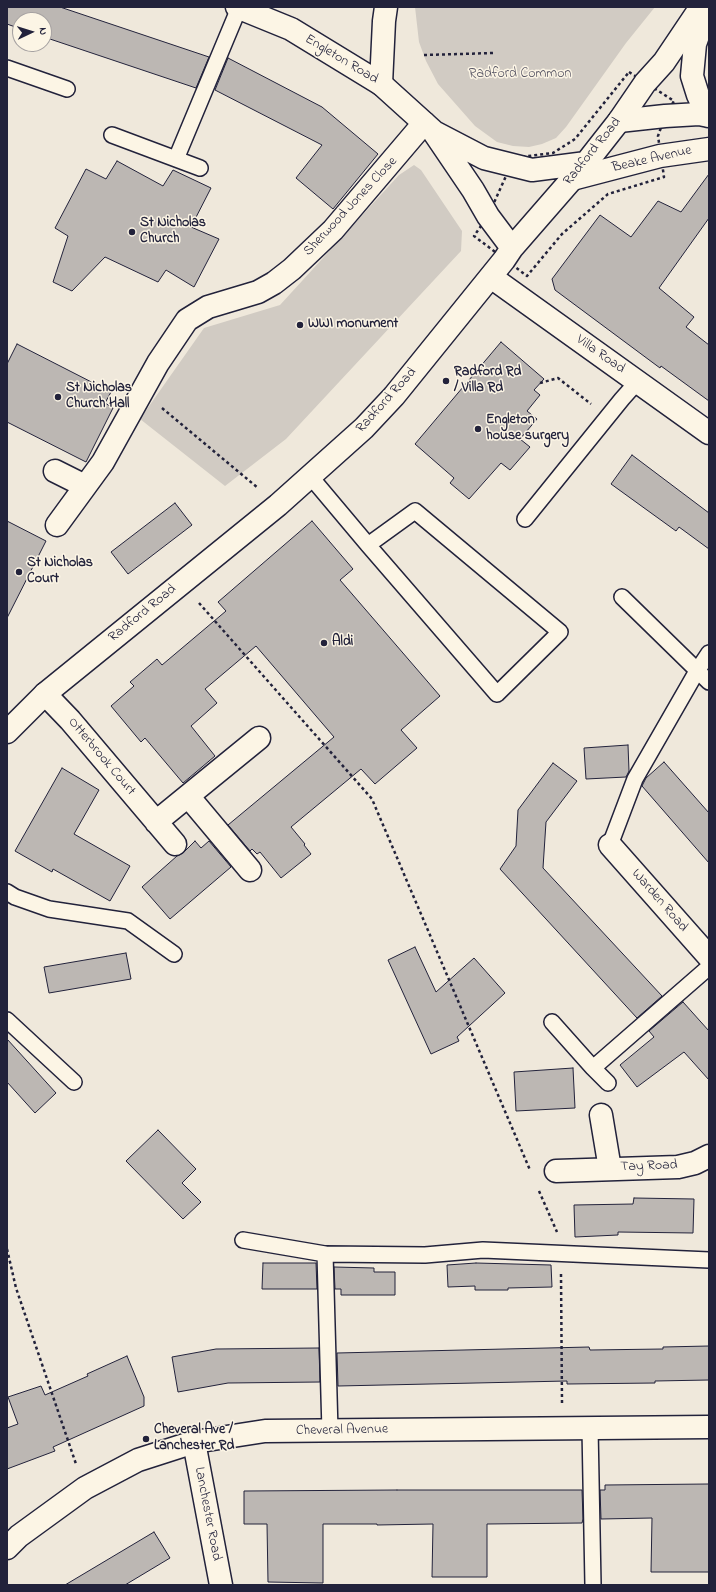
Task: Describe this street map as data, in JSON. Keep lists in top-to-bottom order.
{
  "streets": {
    "street": [
      "Engleton Road",
      "Radford Road",
      "Beake Avenue",
      "Sherwood Jones Close",
      "Villa Road",
      "Otterbrook Court",
      "Warden Road",
      "Tay Road",
      "Cheveral Avenue",
      "Lanchester Road"
    ]
  },
  "crossings": [
    ["Engleton Road", "Radford Road"],
    ["Engleton Road", "Beake Avenue"],
    ["Engleton Road", "Sherwood Jones Close"],
    ["Radford Road", "Beake Avenue"],
    ["Radford Road", "Villa Road"],
    ["Radford Road", "Otterbrook Court"],
    ["Cheveral Avenue", "Lanchester Road"]
  ],
  "parks": ["Radford Common"],
  "places": [
    "St Nicholas Church",
    "WWI monument",
    "Radford Rd / Villa Rd",
    "St Nicholas Church Hall",
    "Engleton house surgery",
    "St Nicholas Court",
    "Aldi",
    "Cheveral Ave / Lanchester Rd"
  ],
  "north": "right"
}
